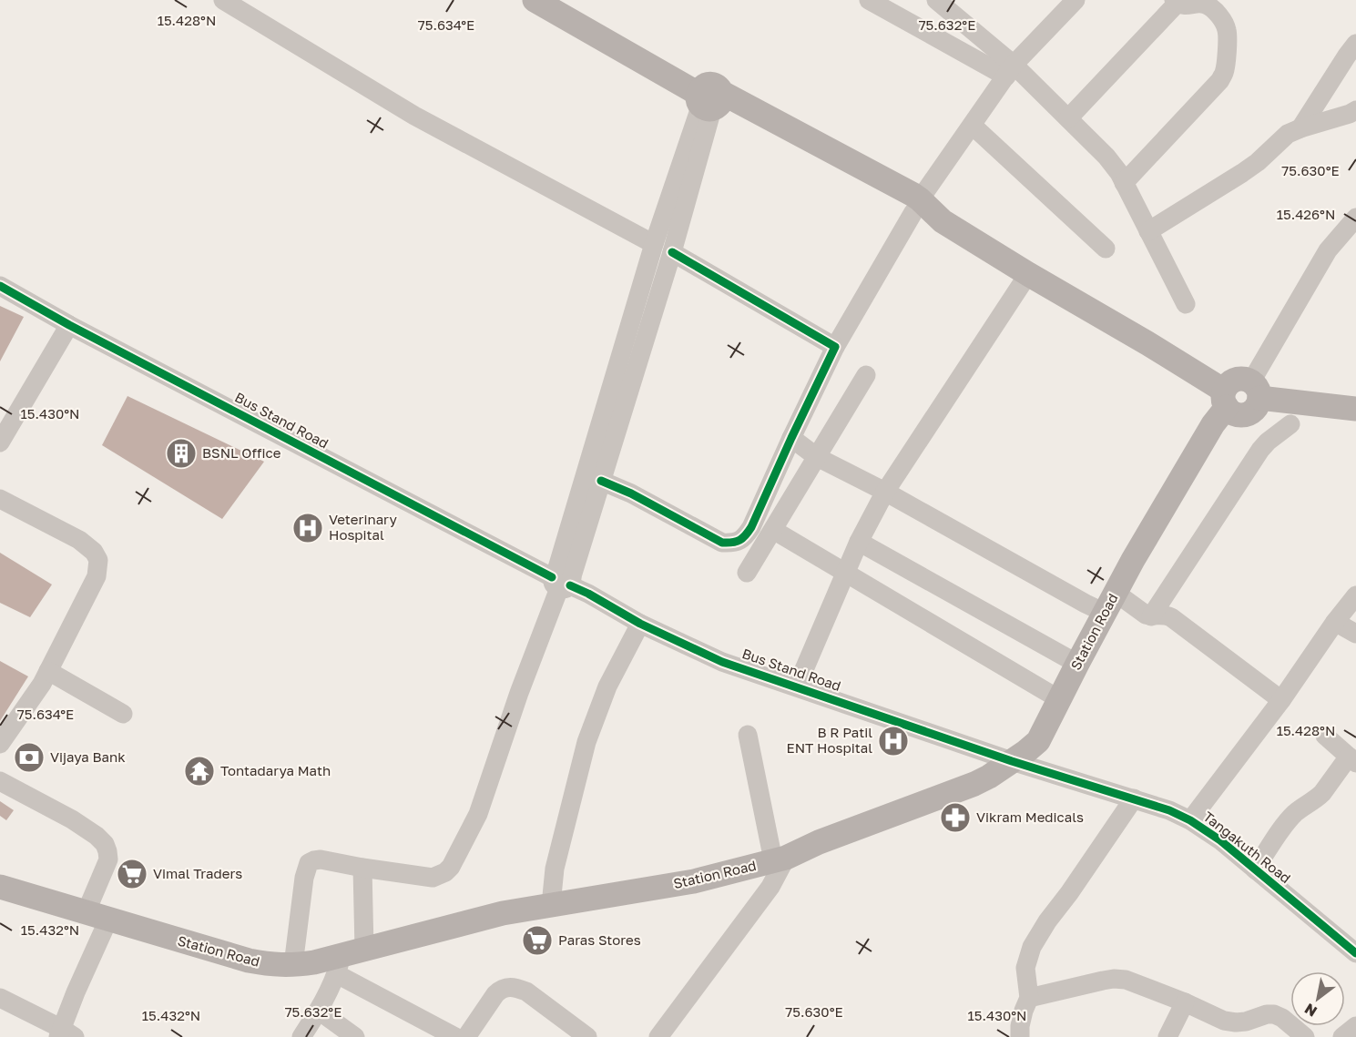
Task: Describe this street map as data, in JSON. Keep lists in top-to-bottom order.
{
  "streets": {
    "main road": ["Station Road"],
    "street": ["Bus Stand Road", "Tangakuth Road"]
  },
  "crossings": [
    ["Bus Stand Road", "Station Road"],
    ["Bus Stand Road", "Tangakuth Road"],
    ["Station Road", "Tangakuth Road"]
  ],
  "places": {
    "building": ["BSNL Office"],
    "hospital": ["Veterinary Hospital", "B R Patil ENT Hospital"],
    "bank": ["Vijaya Bank"],
    "temple": ["Tontadarya Math"],
    "pharmacy": ["Vikram Medicals"],
    "supermarket": ["Vimal Traders", "Paras Stores"]
  },
  "north": "bottom left",
  "coordinates": [
    "15.428°N",
    "75.634°E",
    "75.632°E",
    "75.630°E",
    "15.426°N",
    "15.430°N",
    "15.432°N"
  ]
}
